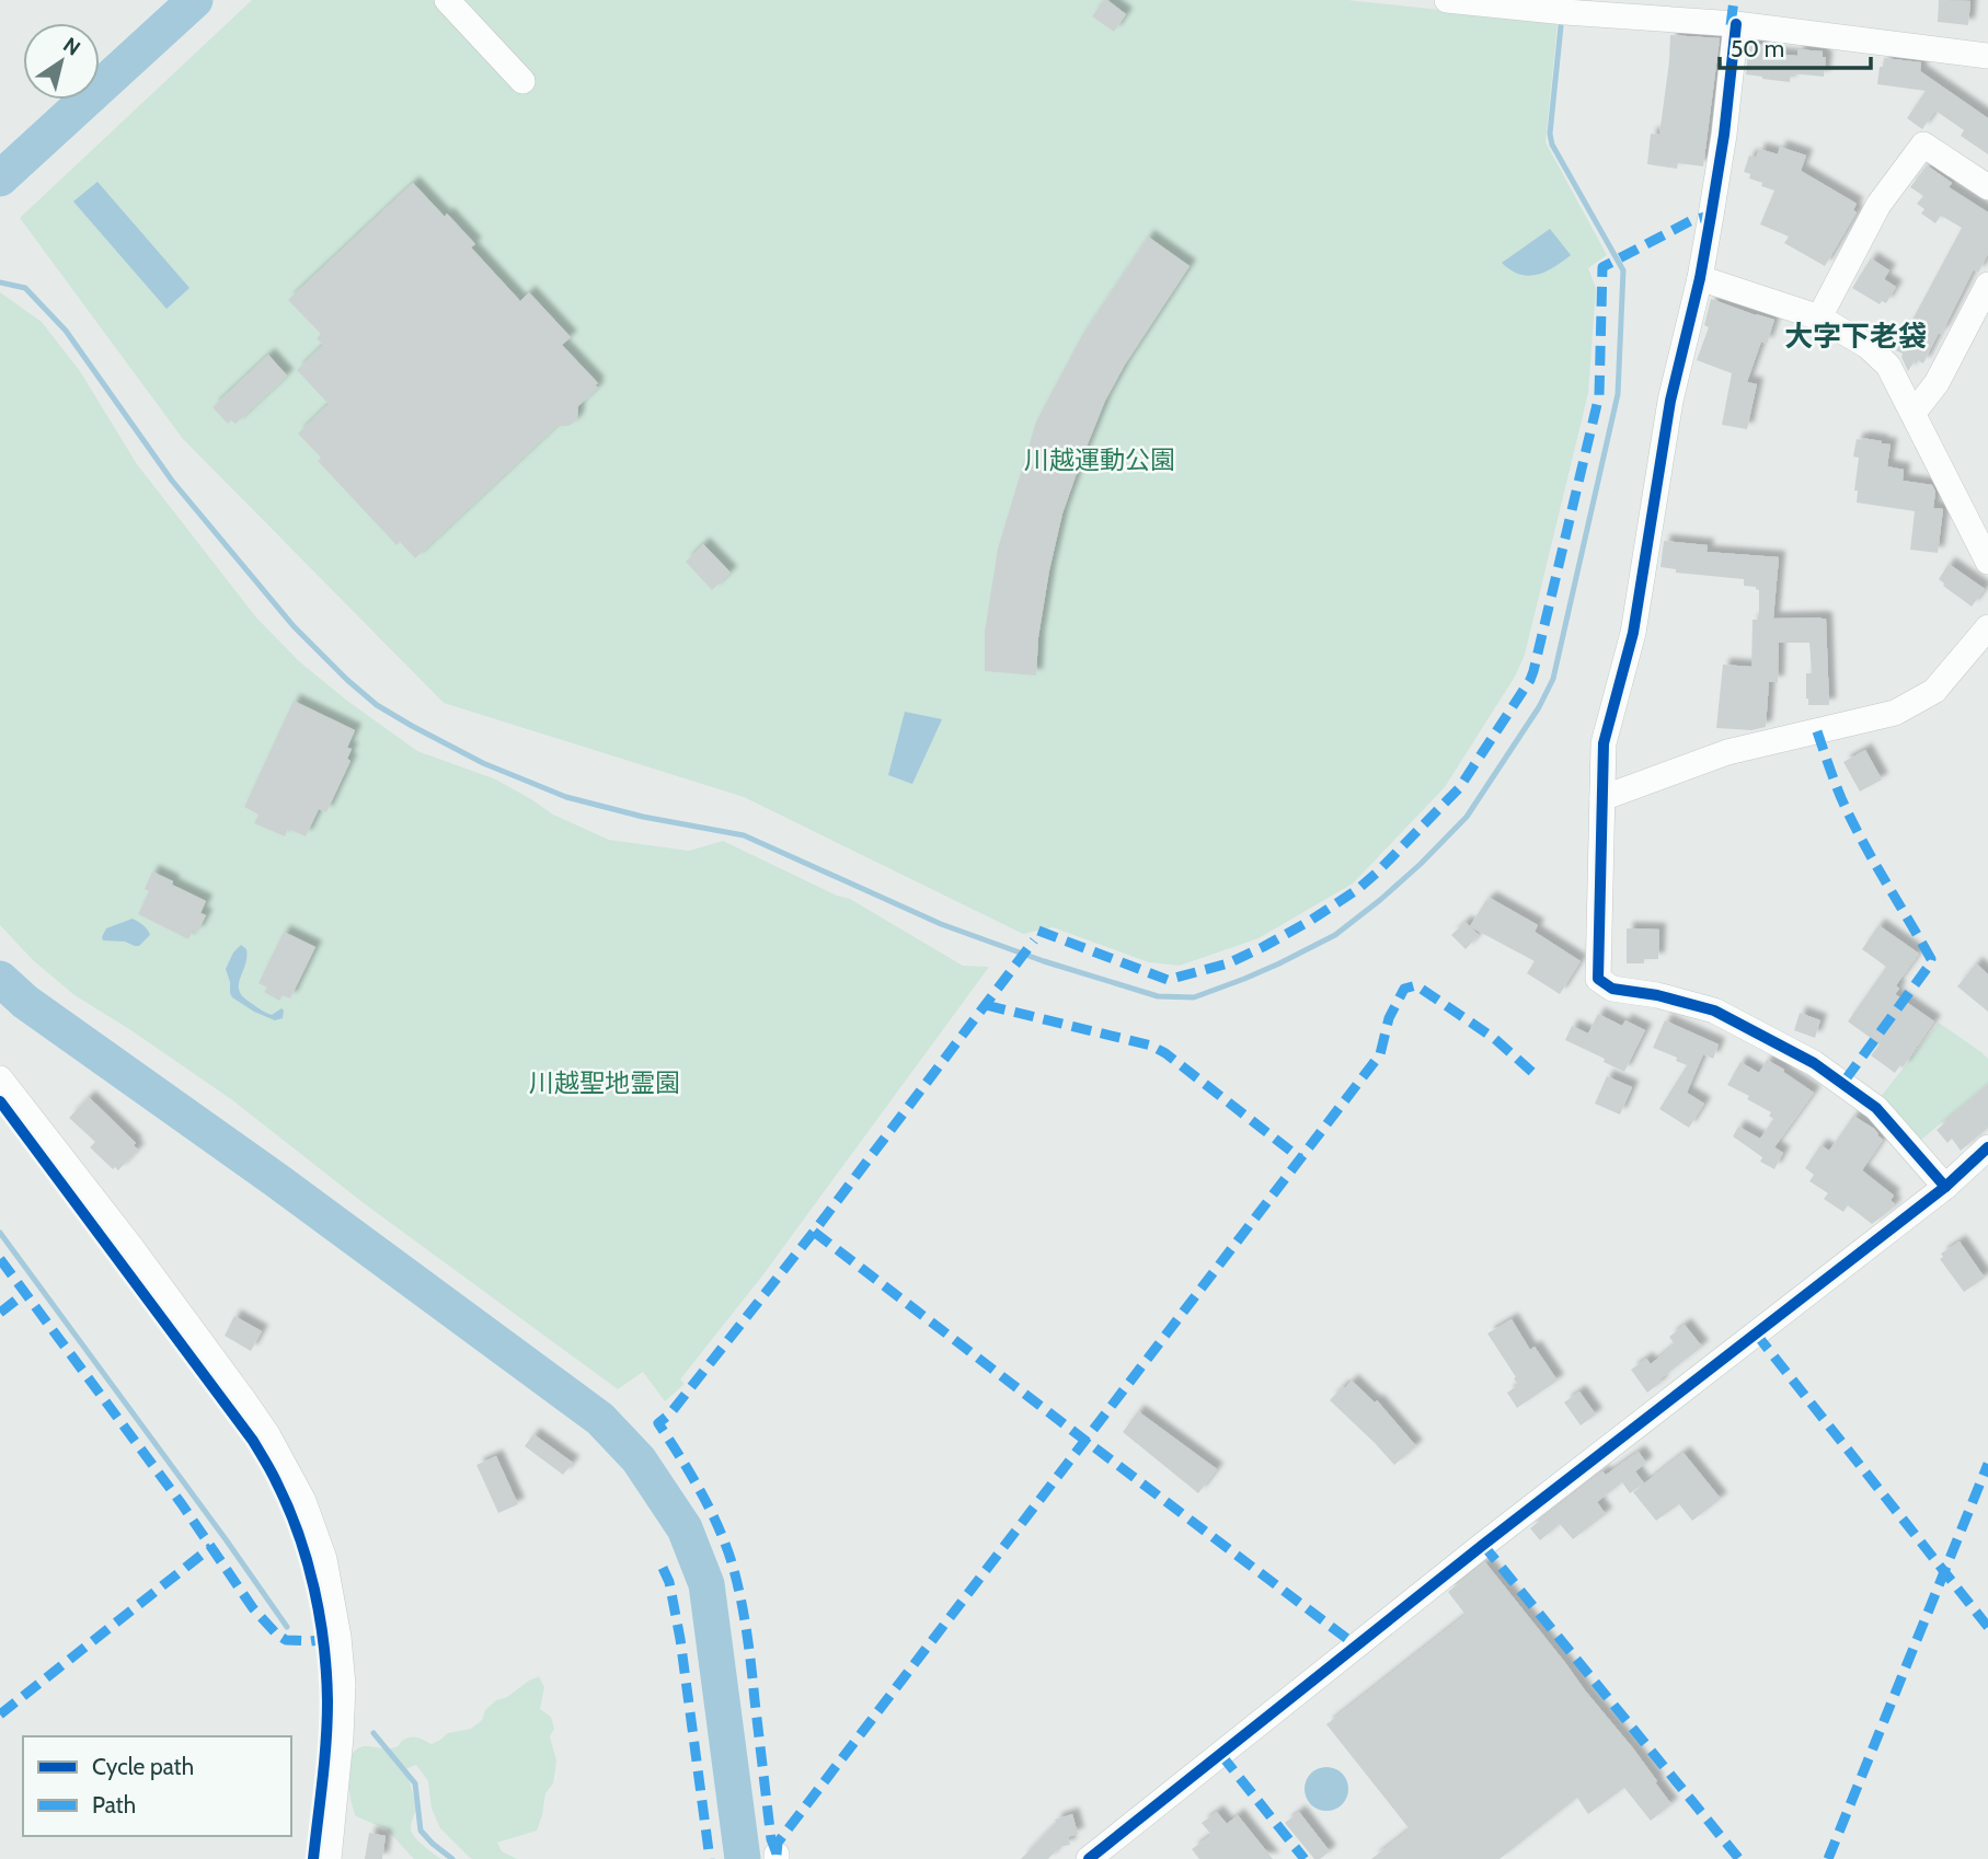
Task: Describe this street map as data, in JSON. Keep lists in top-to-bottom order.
{
  "districts": ["大字下老袋"],
  "parks": ["川越運動公園", "川越聖地霊園"],
  "legend": ["Cycle path", "Path"],
  "scale_bar": "50 m",
  "north": "top right"
}
